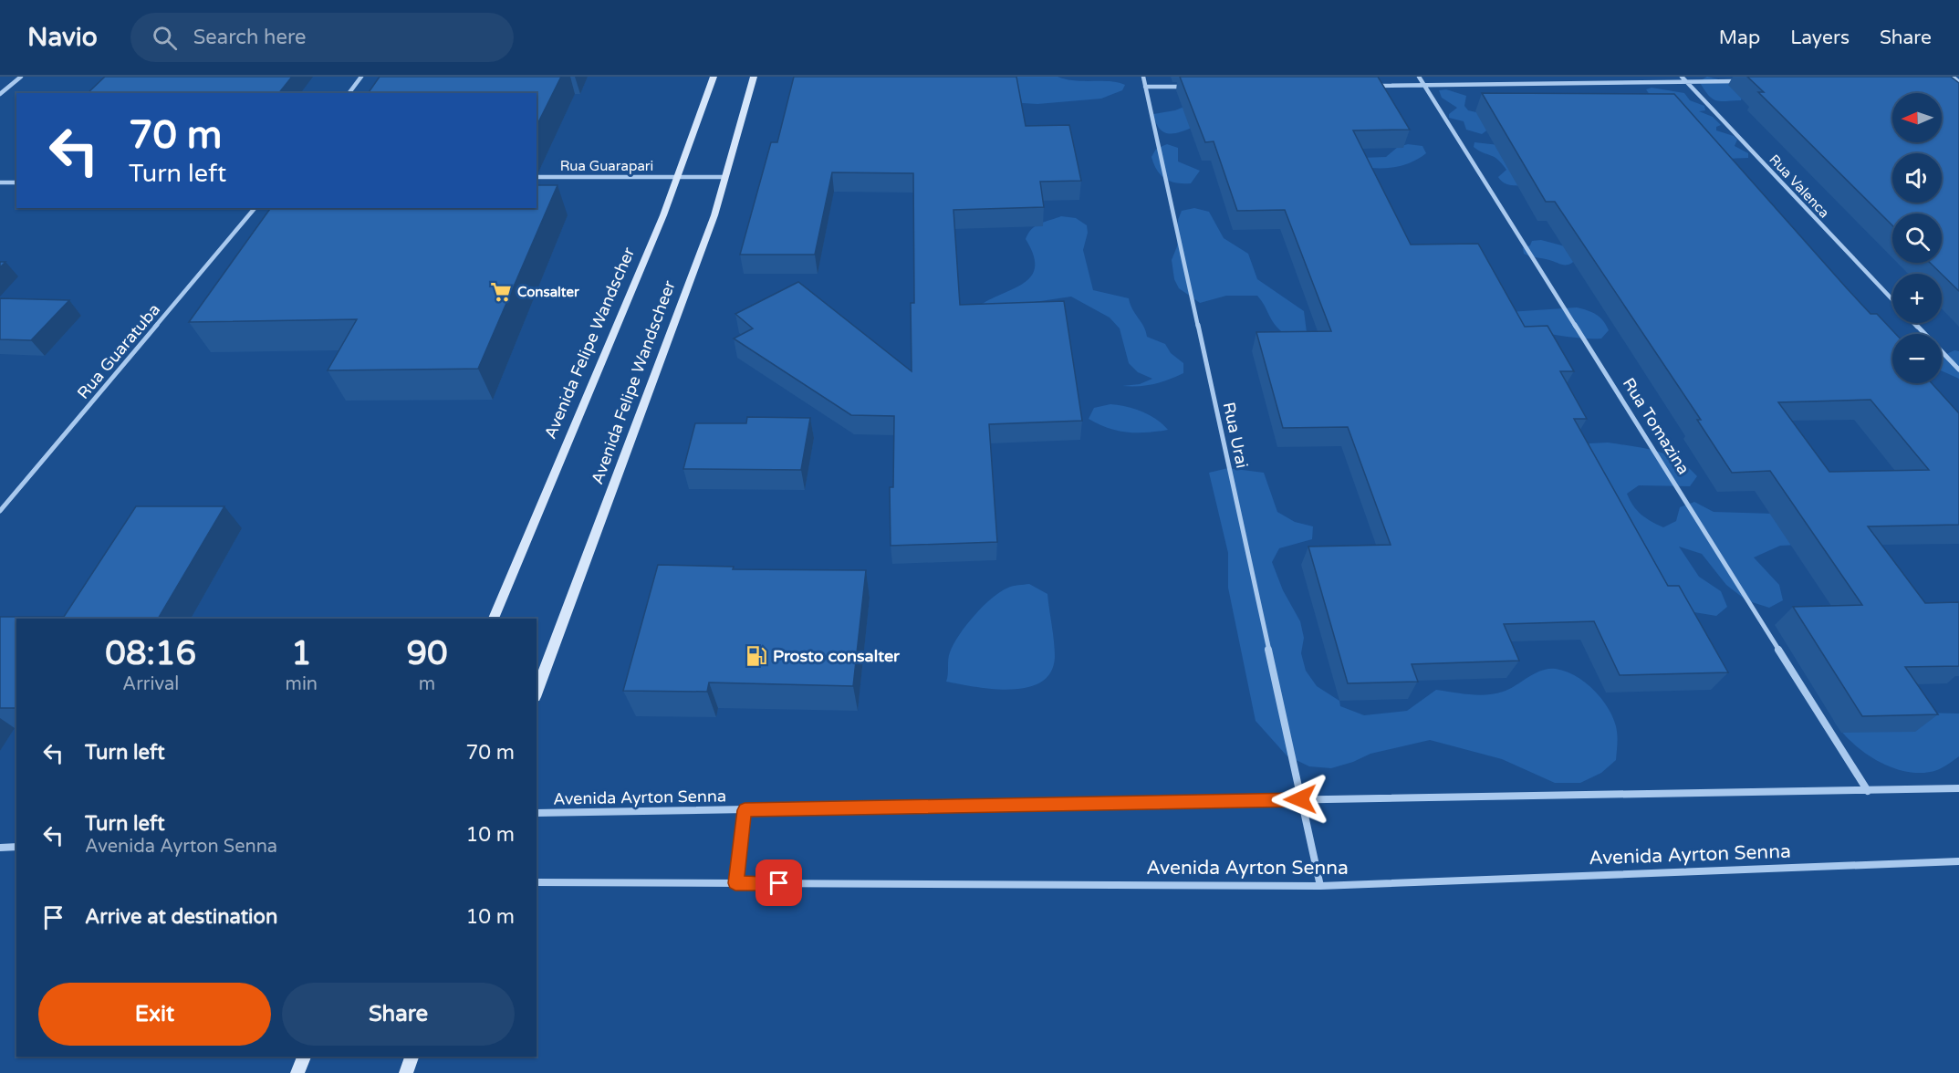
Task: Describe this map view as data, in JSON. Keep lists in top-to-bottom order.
{
  "streets": {
    "main road": ["Avenida Felipe Wandscher", "Avenida Felipe Wandscheer"],
    "street": [
      "Rua Guarapari",
      "Rua Valenca",
      "Rua Guaratuba",
      "Rua Tomazina",
      "Rua Urai",
      "Avenida Ayrton Senna"
    ]
  },
  "crossings": [
    ["Rua Guarapari", "Avenida Felipe Wandscher"],
    ["Rua Guarapari", "Avenida Felipe Wandscheer"],
    ["Rua Tomazina", "Avenida Ayrton Senna"],
    ["Rua Urai", "Avenida Ayrton Senna"]
  ],
  "places": {
    "supermarket": ["Consalter"],
    "fuel station": ["Prosto consalter"]
  },
  "north": "left",
  "page": {
    "header": "Navio",
    "search": "Search here",
    "nav": ["Map", "Layers", "Share"],
    "map_buttons": ["+", "−"],
    "turn": ["70 m", "Turn left"],
    "eta": [
      "08:16",
      "Arrival",
      "1",
      "min",
      "90",
      "m"
    ],
    "list": [
      {
        "name": "Turn left",
        "value": "70 m"
      },
      {
        "name": "Turn left",
        "note": "Avenida Ayrton Senna",
        "value": "10 m"
      },
      {
        "name": "Arrive at destination",
        "value": "10 m"
      }
    ],
    "buttons": ["Exit", "Share"]
  }
}
